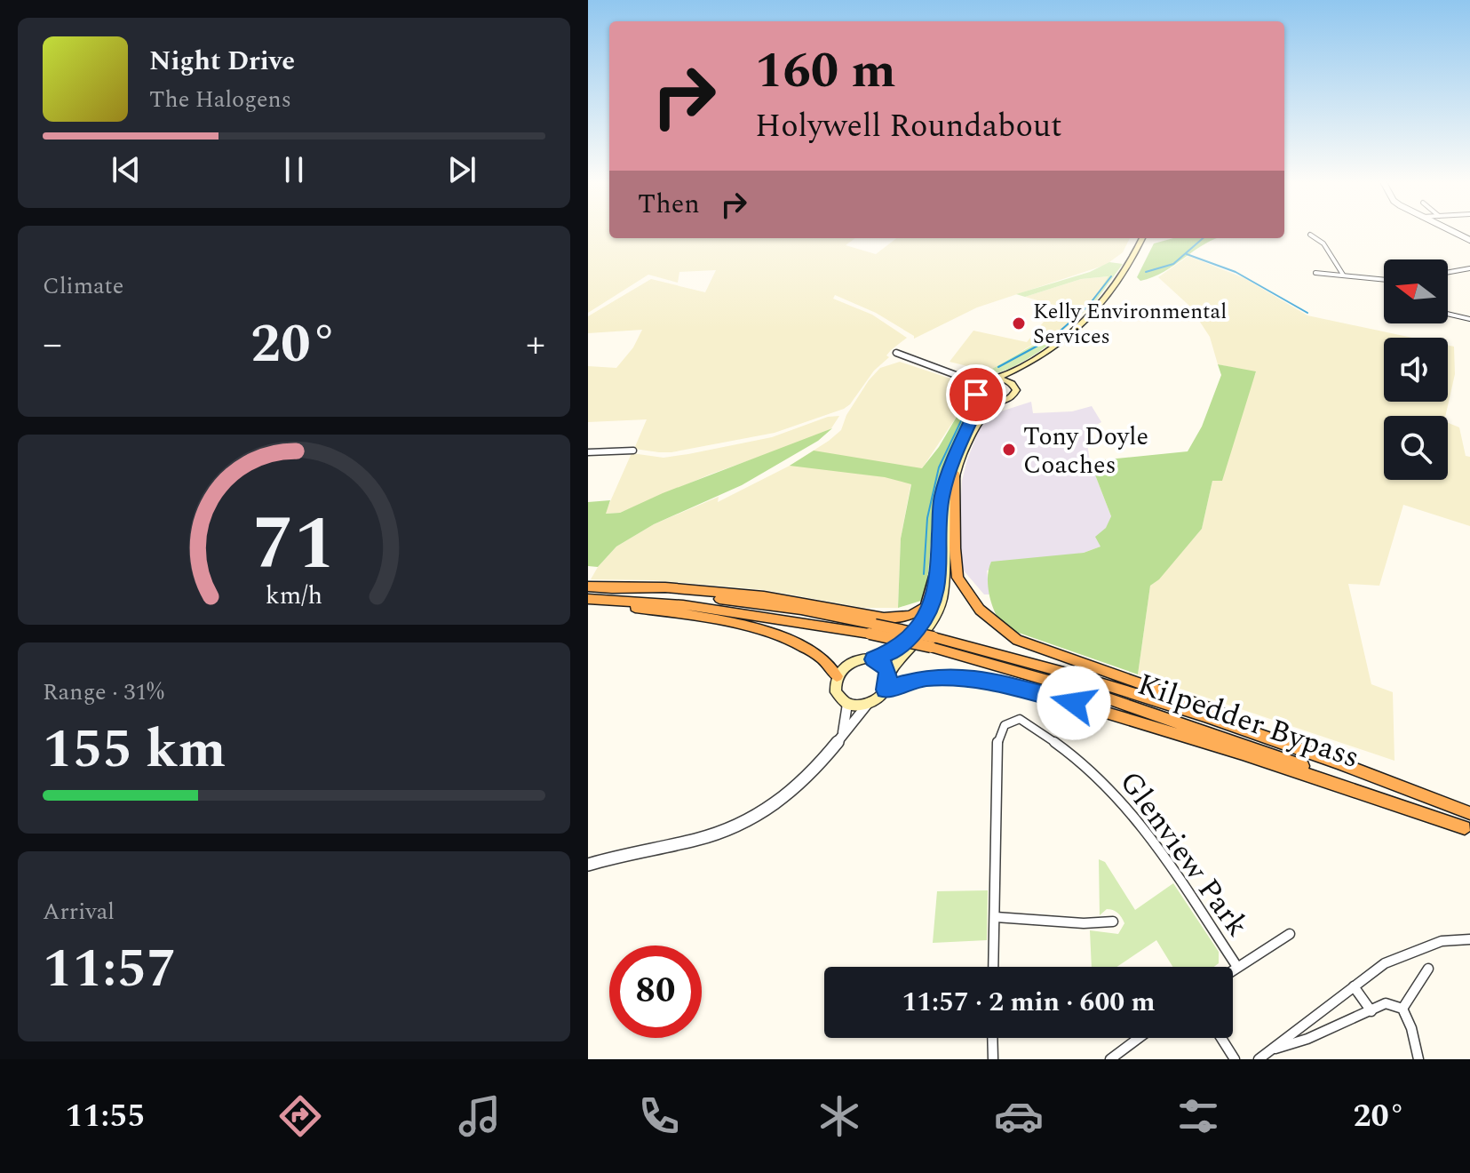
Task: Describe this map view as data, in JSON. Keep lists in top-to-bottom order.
{
  "streets": {
    "highway": ["Kilpedder Bypass"],
    "street": ["Glenview Park"]
  },
  "places": ["Kelly Environmental Services", "Tony Doyle Coaches"],
  "north": "left",
  "page": {
    "turn": ["160 m", "Holywell Roundabout"],
    "song": ["Night Drive", "The Halogens"],
    "then": "Then",
    "tile": [
      "Climate",
      ["Range · 31%", "155 km"],
      ["Arrival", "11:57"]
    ],
    "heat": ["−", "20°", "+"],
    "limit": "80",
    "trip": "11:57 · 2 min · 600 m",
    "tabs": ["11:55", "20°"],
    "gauge": ["71", "km/h"]
  }
}
